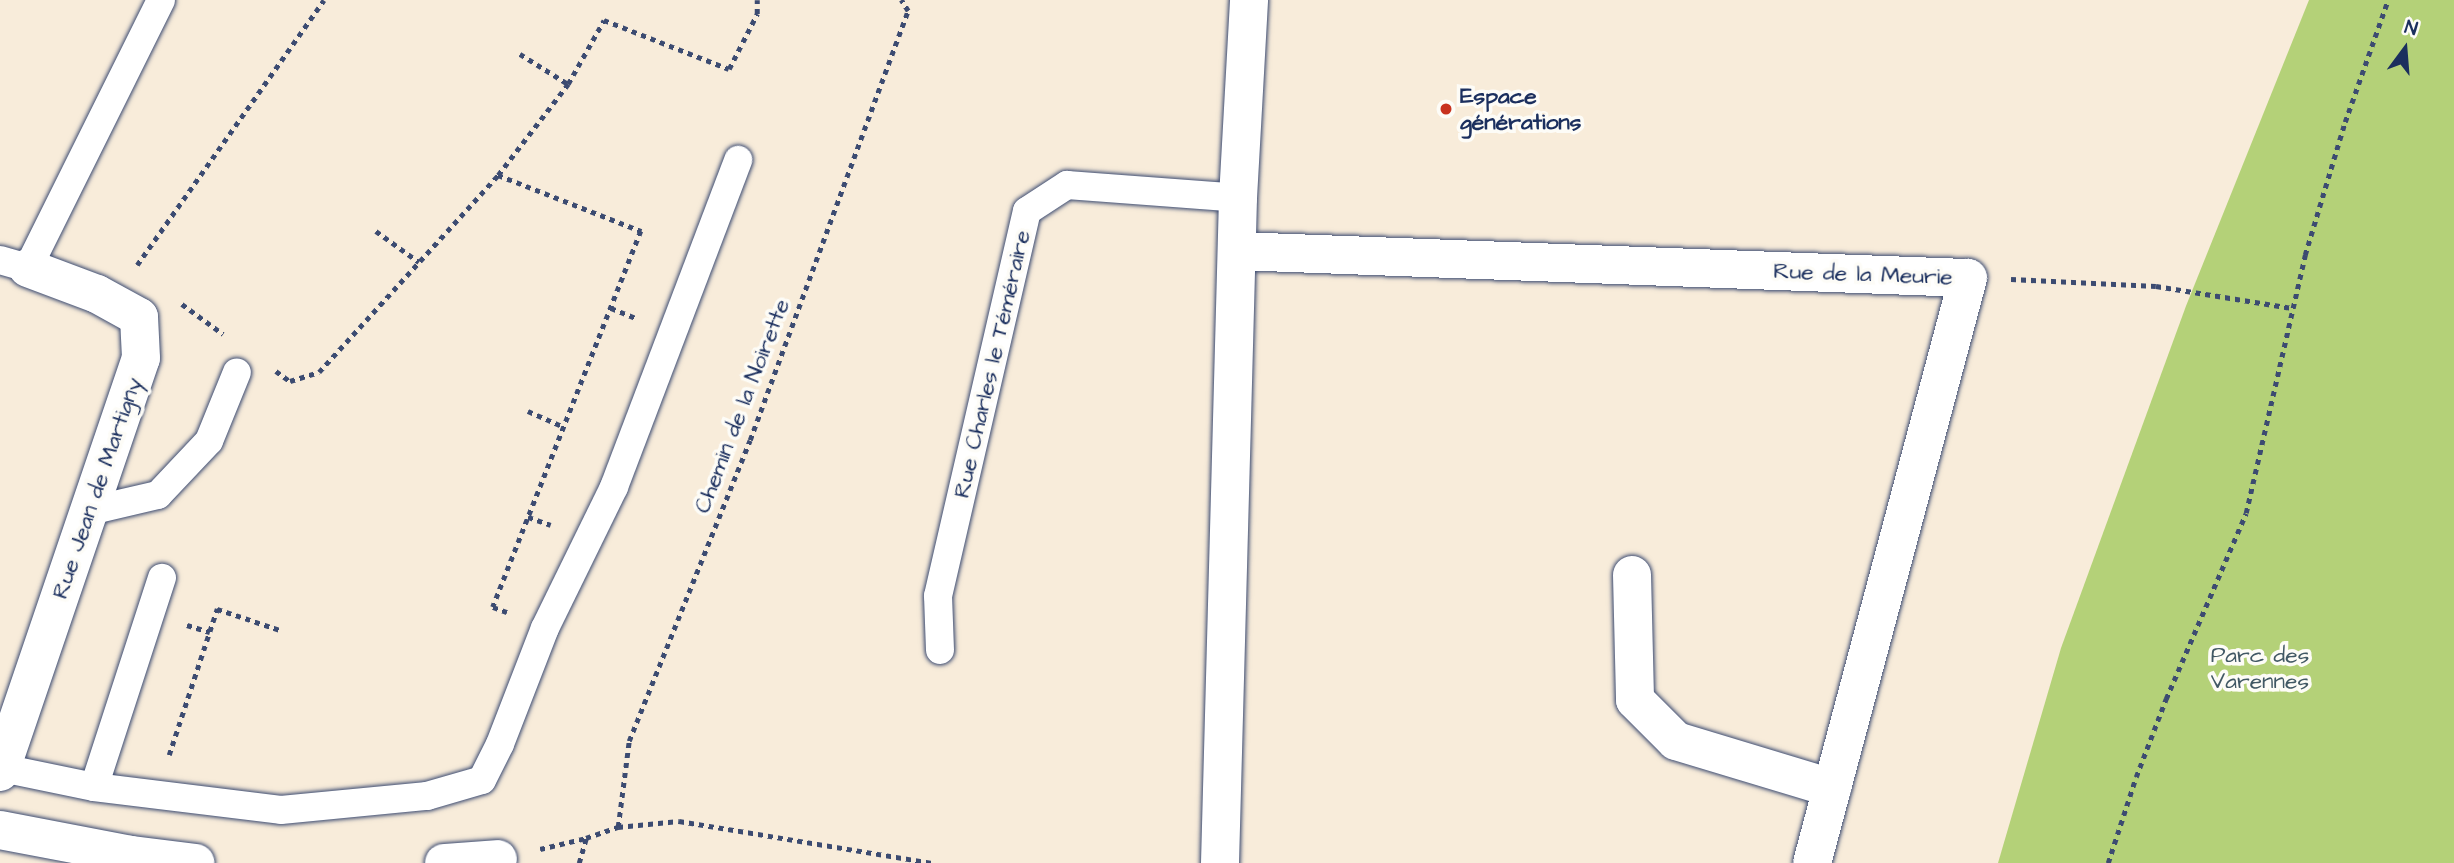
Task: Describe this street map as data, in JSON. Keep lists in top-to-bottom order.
{
  "streets": {
    "street": ["Rue de la Meurie", "Rue Jean de Martigny"],
    "lane": ["Rue Charles le Téméraire"],
    "path": ["Chemin de la Noirette"]
  },
  "parks": ["Parc des Varennes"],
  "places": ["Espace générations"],
  "north": "top"
}
